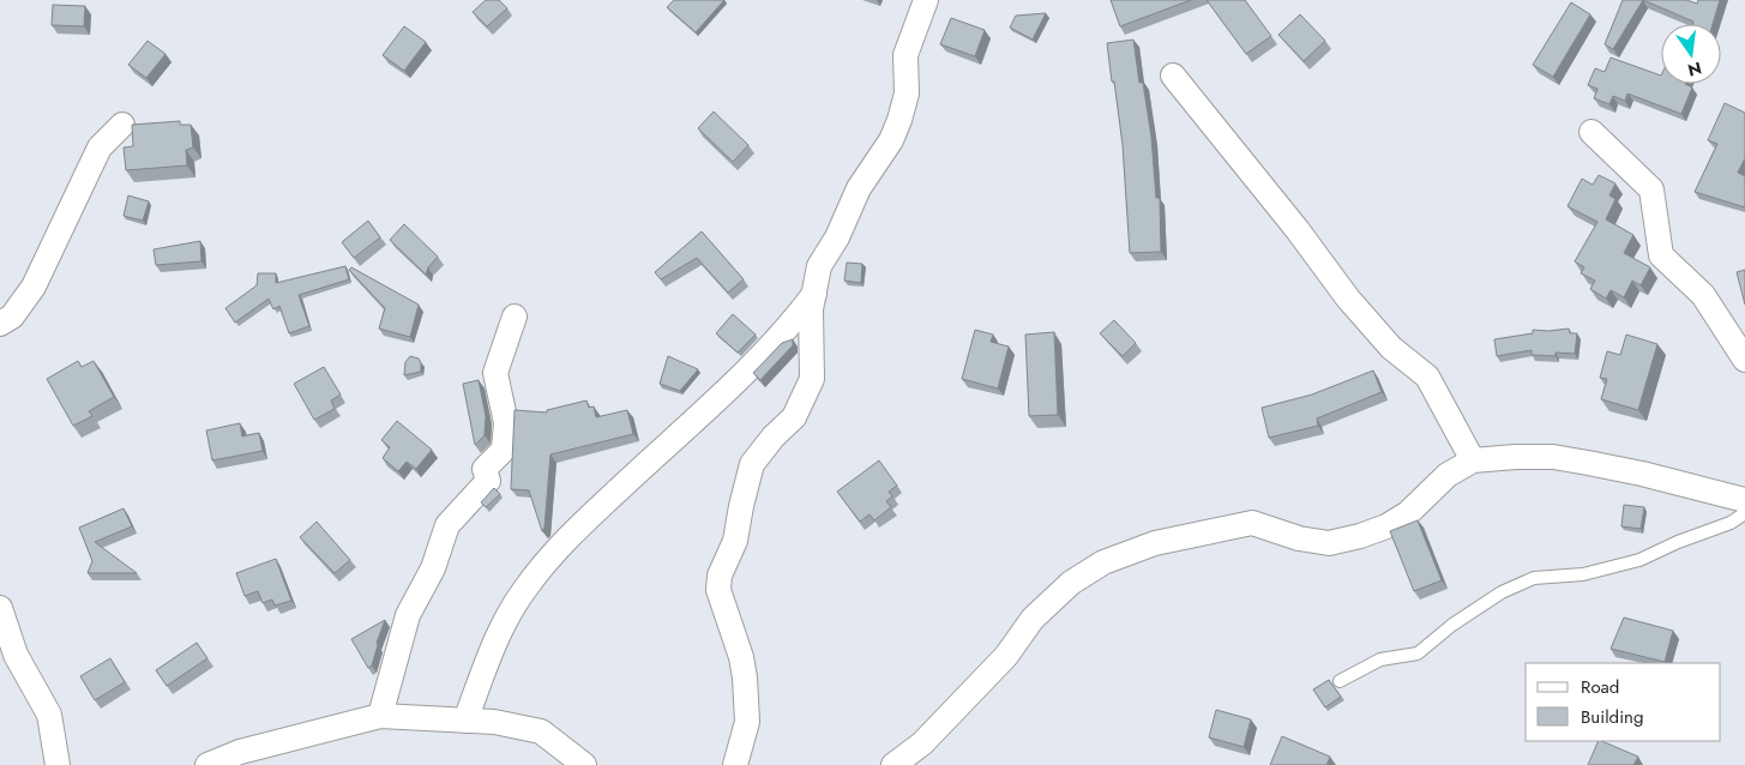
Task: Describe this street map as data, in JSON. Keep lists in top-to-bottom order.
{
  "legend": ["Road", "Building"],
  "north": "bottom"
}
